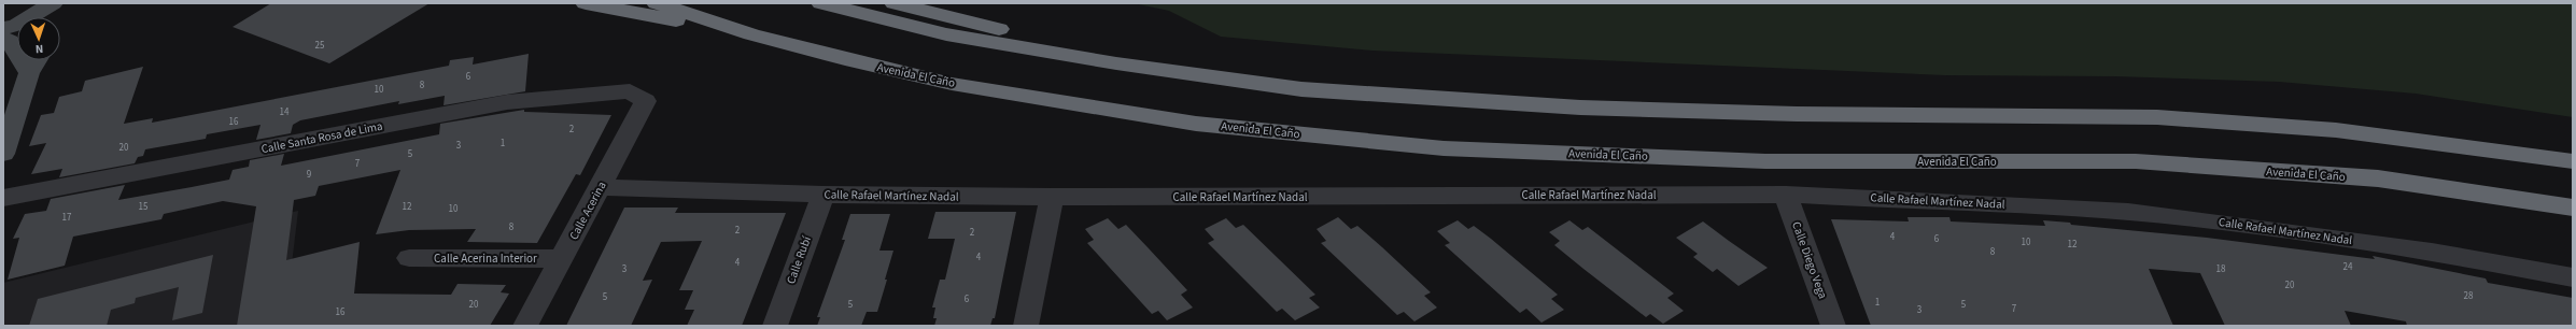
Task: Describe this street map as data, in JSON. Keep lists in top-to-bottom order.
{
  "streets": {
    "highway": ["Avenida El Caño"],
    "street": [
      "Calle Santa Rosa de Lima",
      "Calle Rafael Martínez Nadal",
      "Calle Acerina",
      "Calle Acerina Interior",
      "Calle Rubí",
      "Calle Diego Vega"
    ]
  },
  "crossings": [
    ["Calle Santa Rosa de Lima", "Calle Acerina"],
    ["Calle Rafael Martínez Nadal", "Calle Acerina"],
    ["Calle Rafael Martínez Nadal", "Calle Rubí"],
    ["Calle Rafael Martínez Nadal", "Calle Diego Vega"],
    ["Calle Acerina", "Calle Acerina Interior"]
  ],
  "house_numbers": [
    "25",
    "6",
    "8",
    "10",
    "14",
    "16",
    "2",
    "1",
    "3",
    "20",
    "5",
    "7",
    "9",
    "15",
    "12",
    "10",
    "17",
    "8",
    "2",
    "2",
    "4",
    "6",
    "10",
    "12",
    "8",
    "4",
    "4",
    "24",
    "3",
    "18",
    "20",
    "28",
    "5",
    "6",
    "1",
    "20",
    "5",
    "5",
    "7",
    "3",
    "16"
  ],
  "north": "bottom"
}
